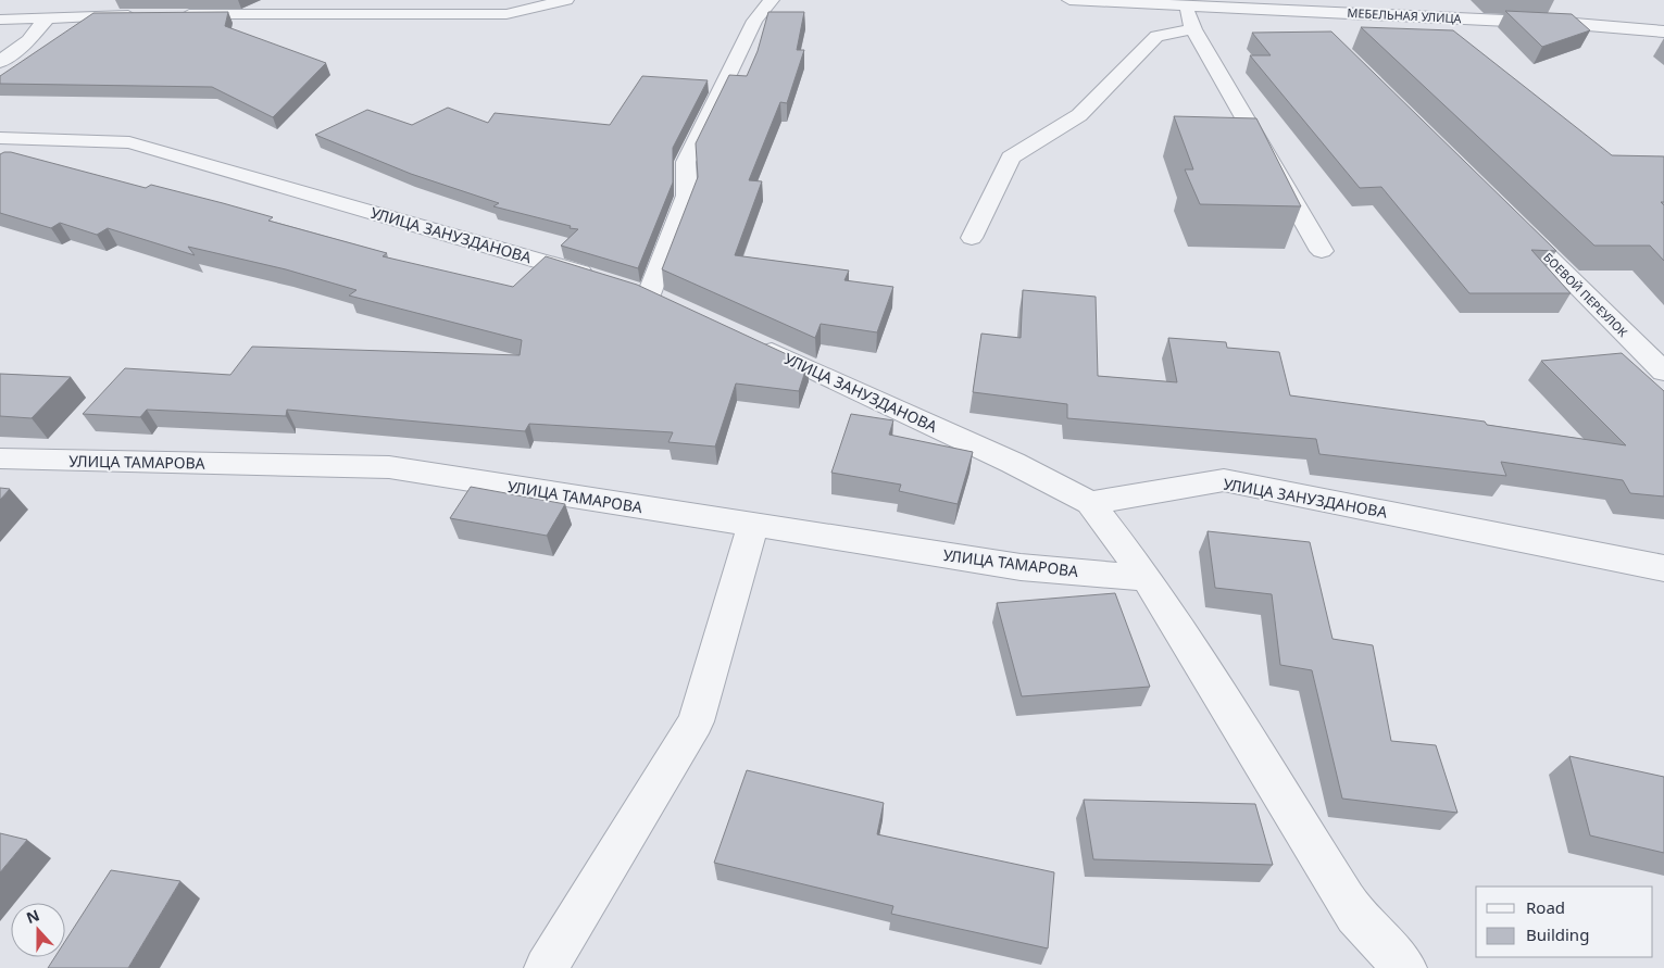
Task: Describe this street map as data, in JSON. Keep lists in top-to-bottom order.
{
  "streets": {
    "street": [
      "МЕБЕЛЬНАЯ УЛИЦА",
      "УЛИЦА ЗАНУЗДАНОВА",
      "БОЕВОЙ ПЕРЕУЛОК",
      "УЛИЦА ТАМАРОВА"
    ]
  },
  "legend": ["Road", "Building"],
  "north": "top"
}
